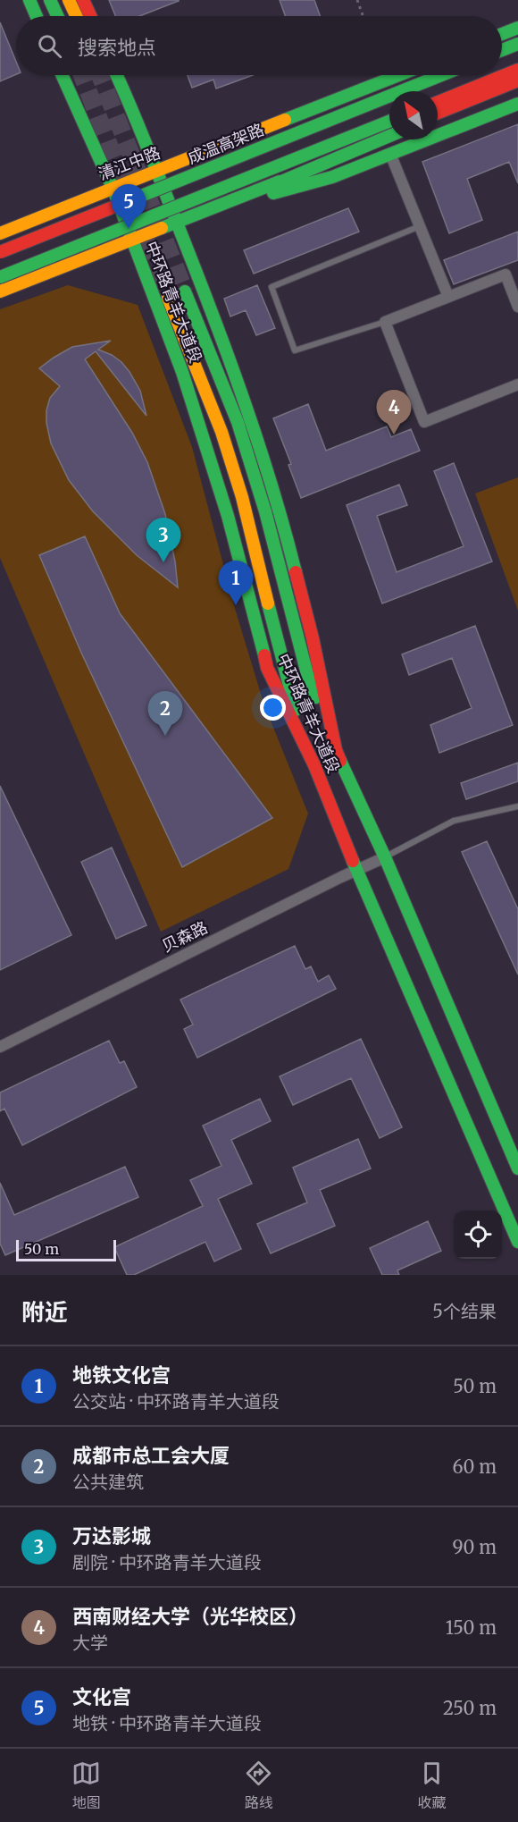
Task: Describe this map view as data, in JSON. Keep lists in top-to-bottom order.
{
  "streets": {
    "main road": ["成温高架路", "清江中路", "中环路青羊大道段"],
    "street": ["贝森路"]
  },
  "crossings": [
    ["清江中路", "中环路青羊大道段"],
    ["中环路青羊大道段", "贝森路"]
  ],
  "scale_bar": "50 m",
  "north": "top left",
  "page": {
    "search": "搜索地点",
    "pins": [
      "5",
      "4",
      "3",
      "1",
      "2"
    ],
    "scale": "50 m",
    "heading": ["附近", "5个结果"],
    "list": [
      {
        "mark": "1",
        "name": "地铁文化宫",
        "note": "公交站 · 中环路青羊大道段",
        "value": "50 m"
      },
      {
        "mark": "2",
        "name": "成都市总工会大厦",
        "note": "公共建筑",
        "value": "60 m"
      },
      {
        "mark": "3",
        "name": "万达影城",
        "note": "剧院 · 中环路青羊大道段",
        "value": "90 m"
      },
      {
        "mark": "4",
        "name": "西南财经大学（光华校区）",
        "note": "大学",
        "value": "150 m"
      },
      {
        "mark": "5",
        "name": "文化宫",
        "note": "地铁 · 中环路青羊大道段",
        "value": "250 m"
      }
    ],
    "nav": ["地图", "路线", "收藏"]
  }
}
